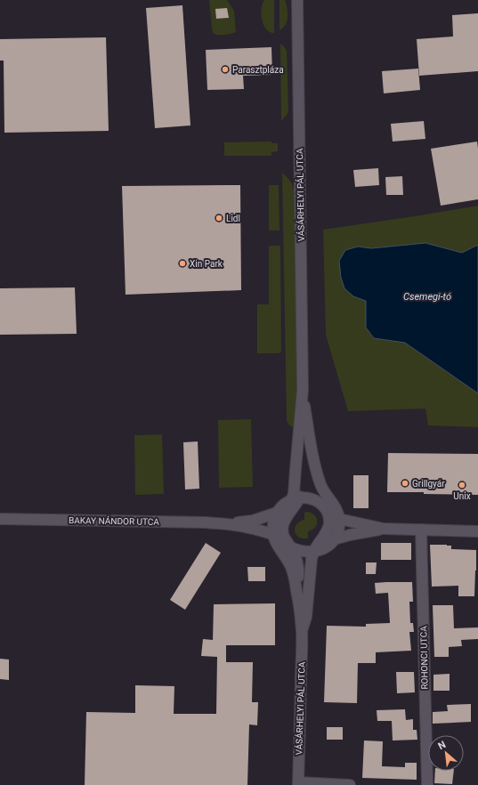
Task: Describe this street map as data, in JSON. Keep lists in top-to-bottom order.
{
  "streets": {
    "main road": ["VÁSÁRHELYI PÁL UTCA", "BAKAY NÁNDOR UTCA", "ROHONCI UTCA"]
  },
  "crossings": [
    ["VÁSÁRHELYI PÁL UTCA", "BAKAY NÁNDOR UTCA"]
  ],
  "water": ["Csemegi-tó"],
  "places": [
    "Parasztpláza",
    "Lidl",
    "Xin Park",
    "Grillgyár",
    "Unix"
  ],
  "north": "top left"
}
